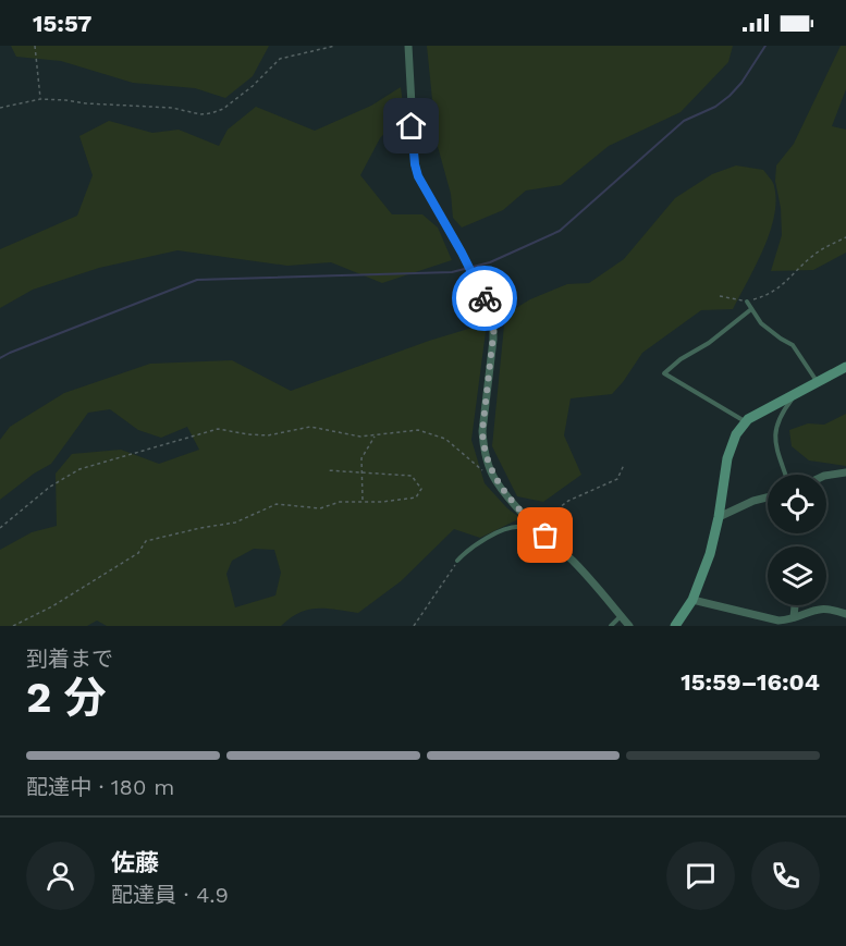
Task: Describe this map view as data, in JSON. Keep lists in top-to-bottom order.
{
  "page": {
    "status": "15:57",
    "heading": ["2 分", "到着まで", "15:59–16:04"],
    "panel": ["佐藤", "配達員 · 4.9"],
    "bar": "配達中 · 180 m"
  }
}
